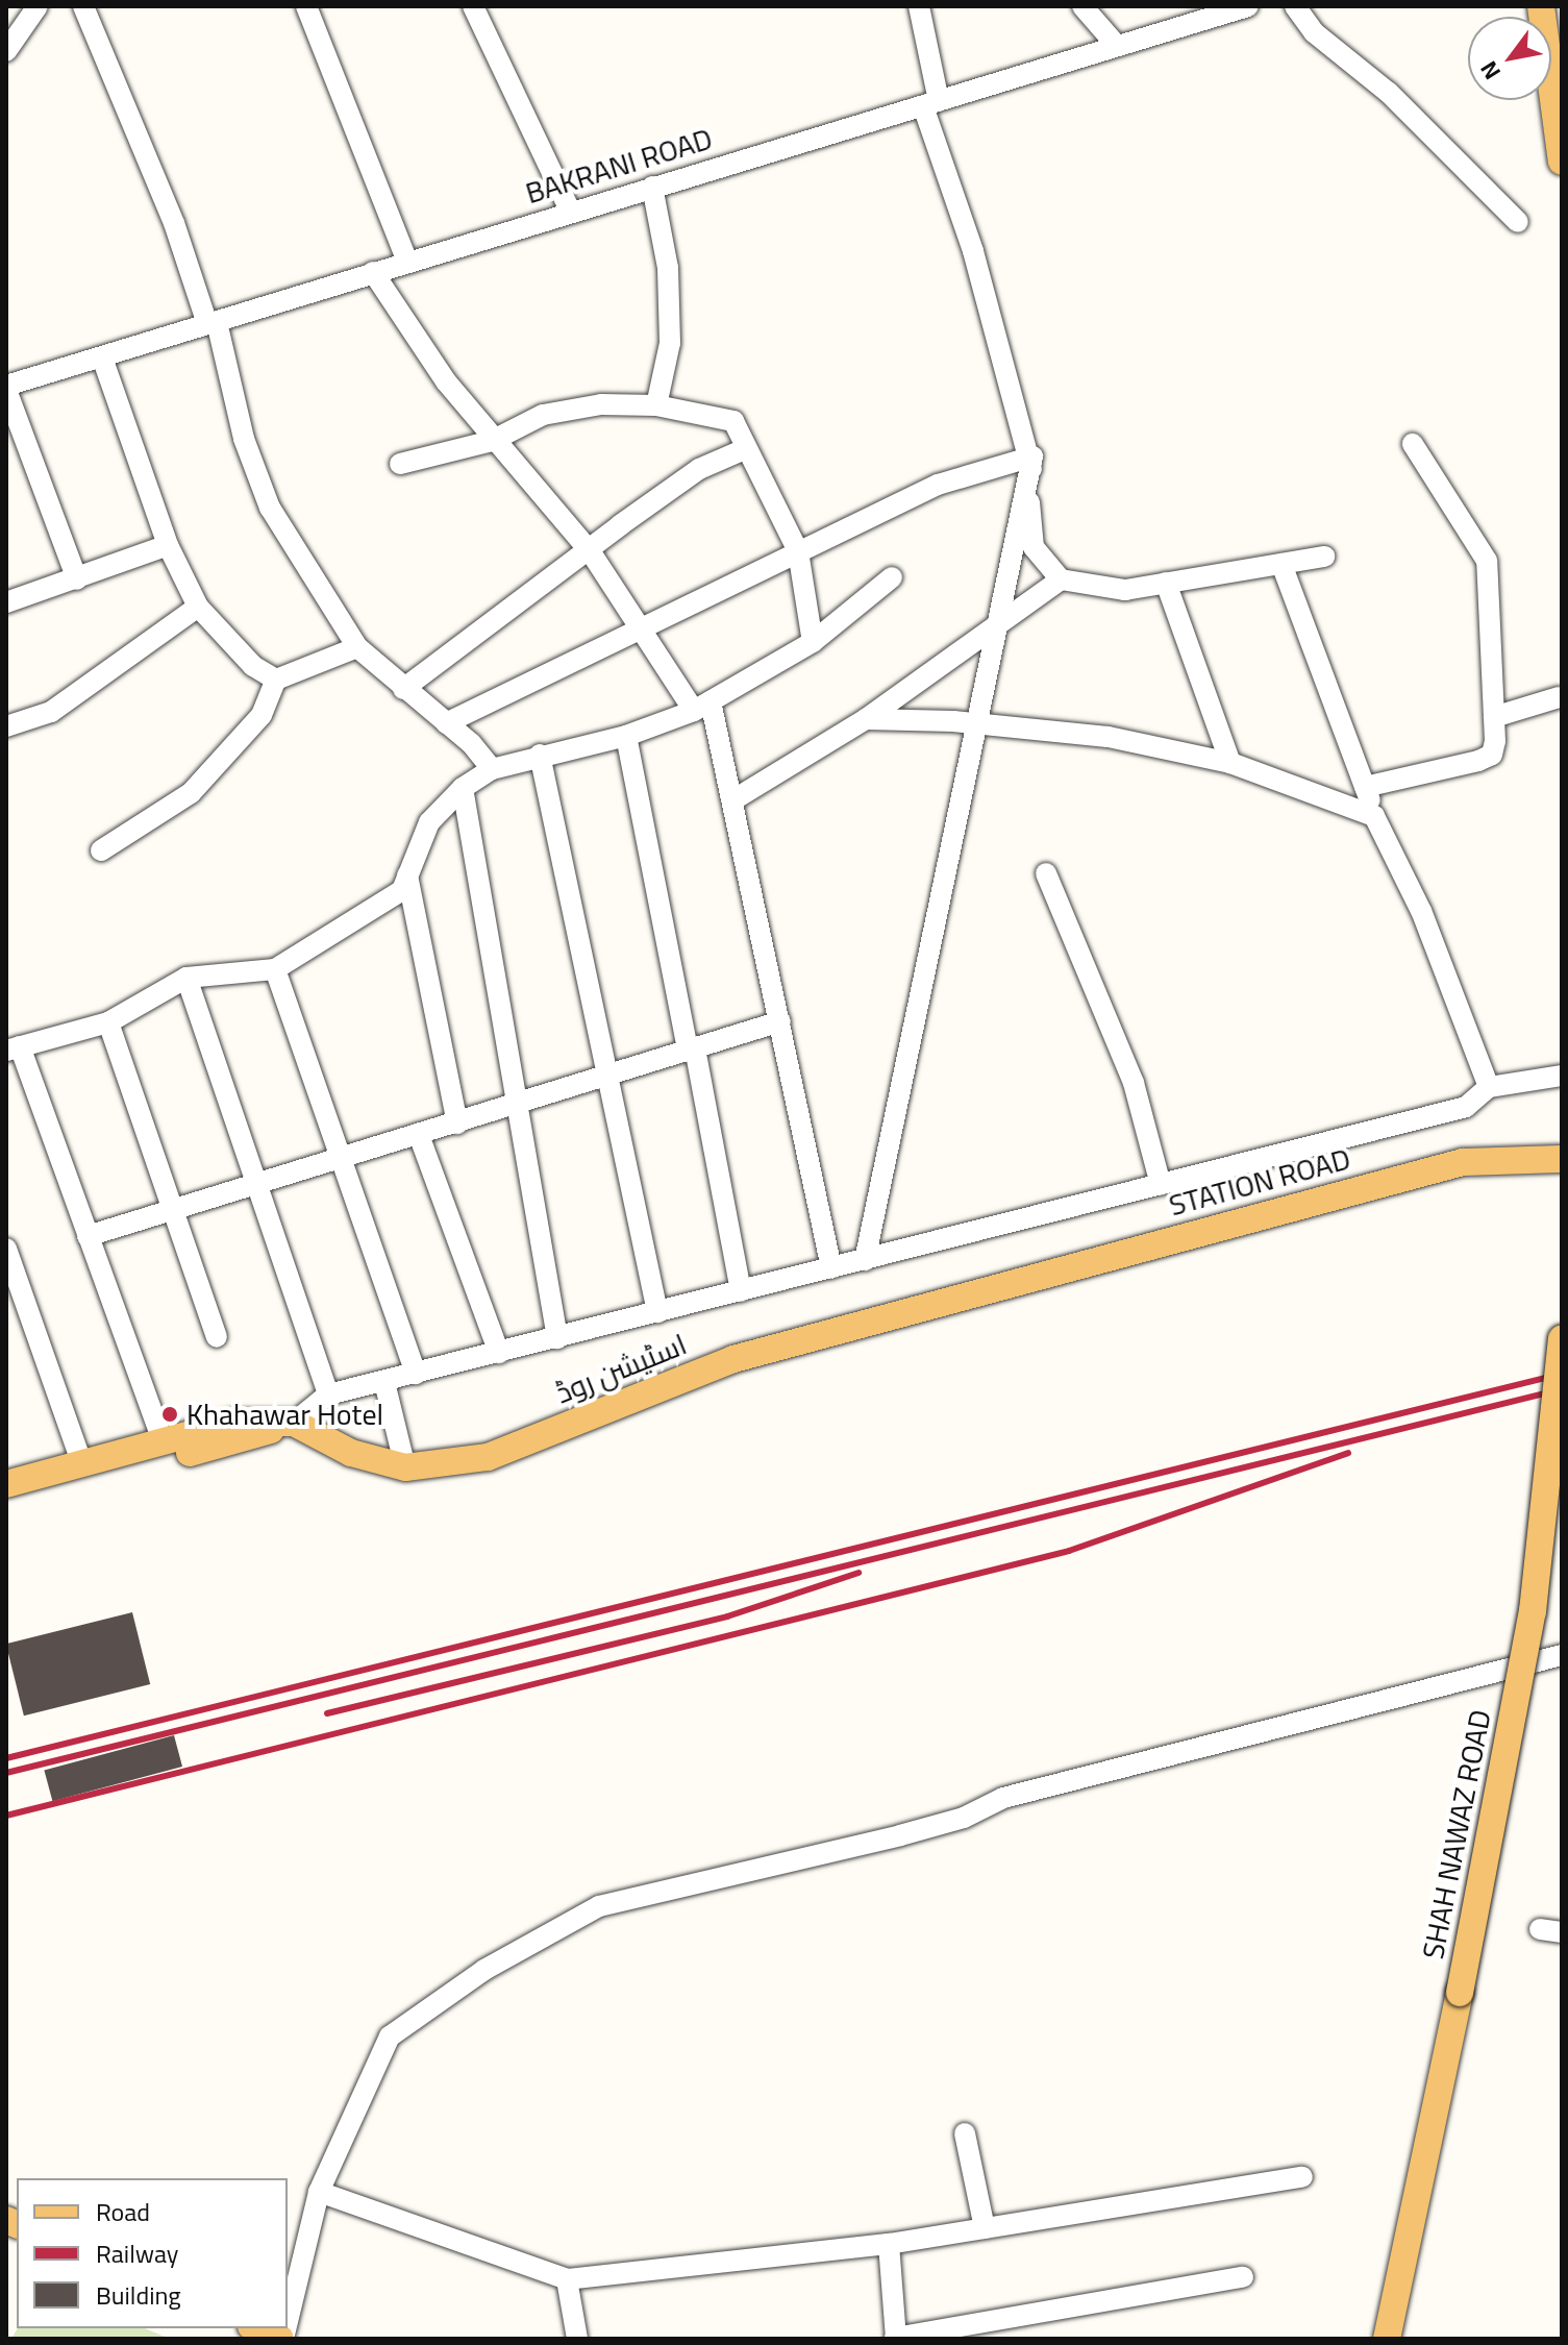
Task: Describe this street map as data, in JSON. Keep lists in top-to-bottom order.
{
  "streets": {
    "main road": ["STATION ROAD", "اسٹیشن روڈ", "SHAH NAWAZ ROAD"],
    "street": ["BAKRANI ROAD"]
  },
  "crossings": [
    ["STATION ROAD", "اسٹیشن روڈ"]
  ],
  "places": ["Khahawar Hotel"],
  "legend": ["Road", "Railway", "Building"],
  "north": "bottom left"
}
